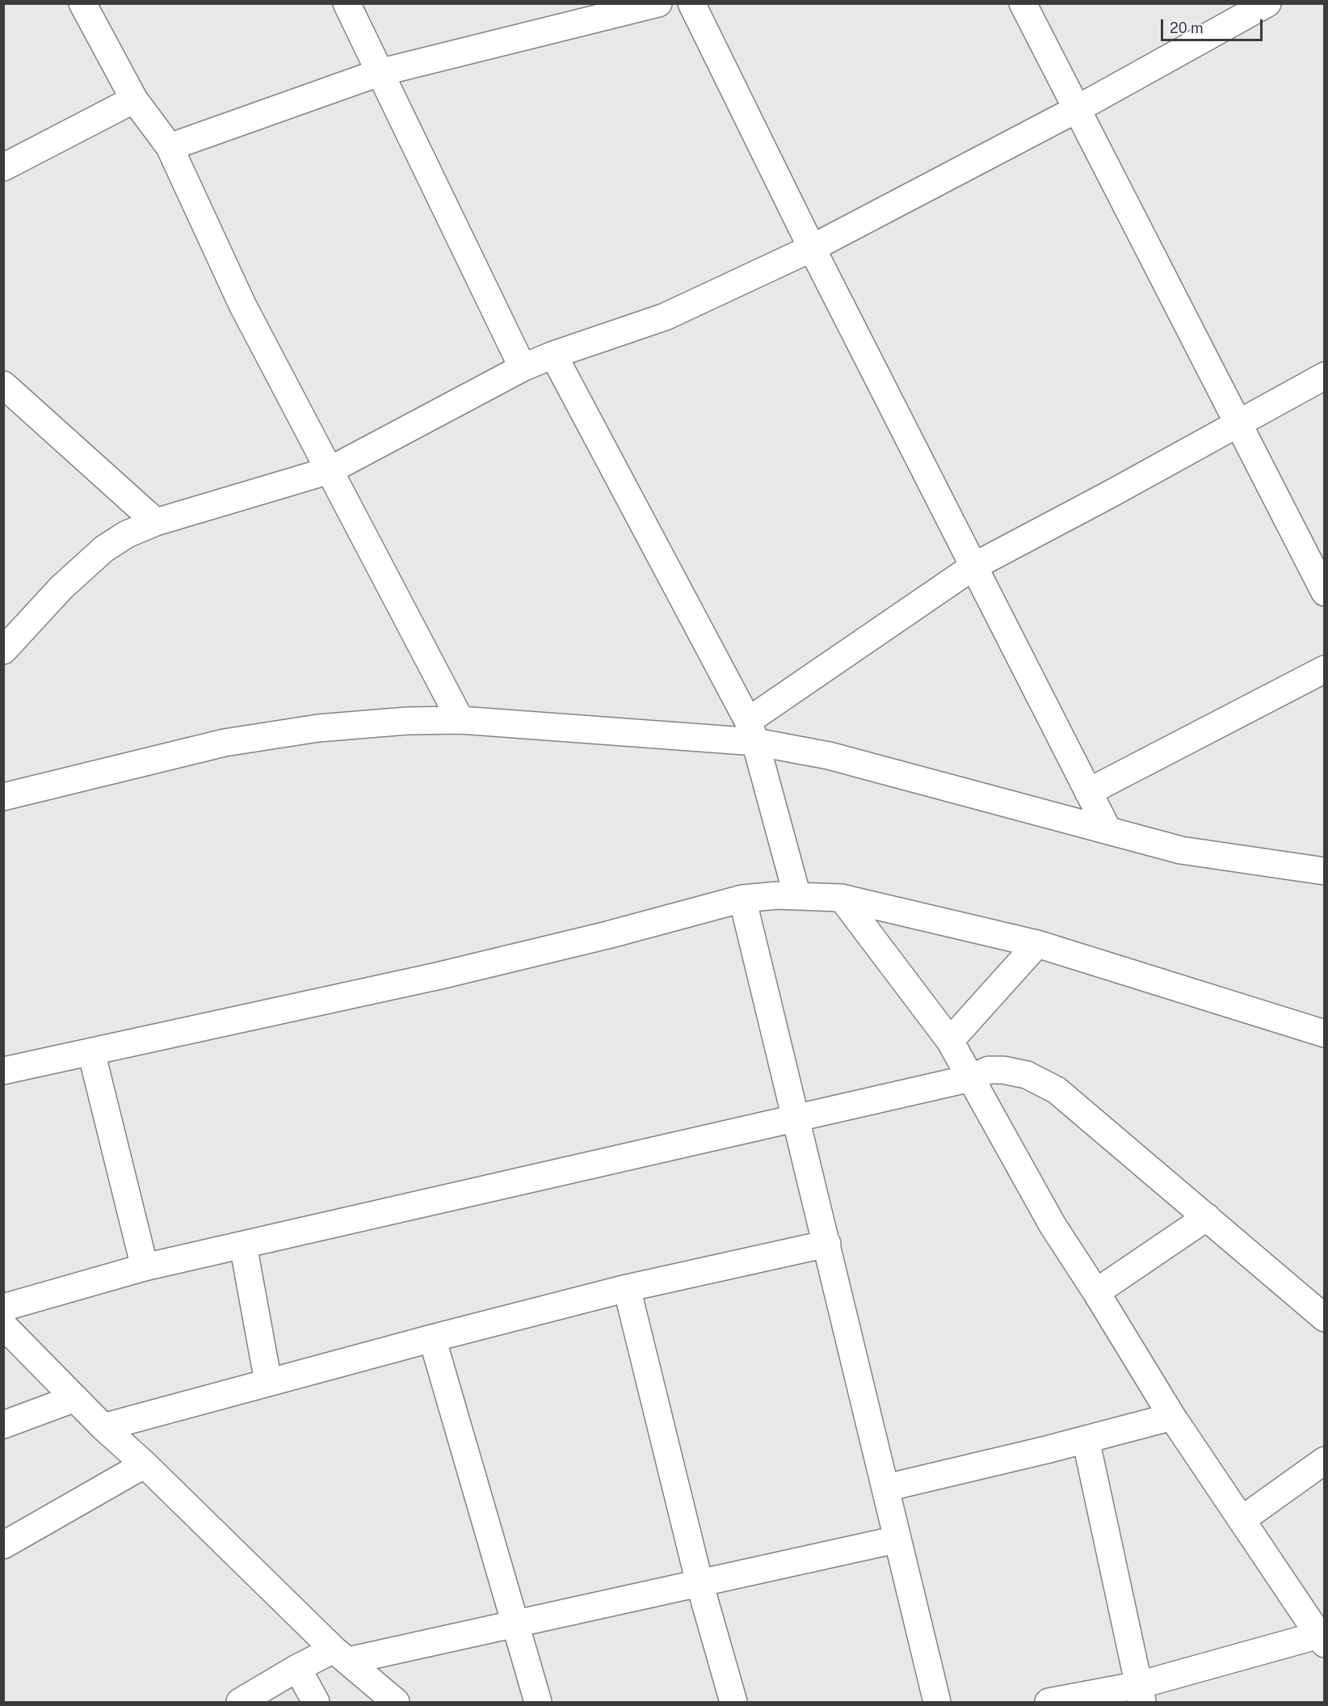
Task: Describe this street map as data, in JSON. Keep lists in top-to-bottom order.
{
  "scale_bar": "20 m"
}
